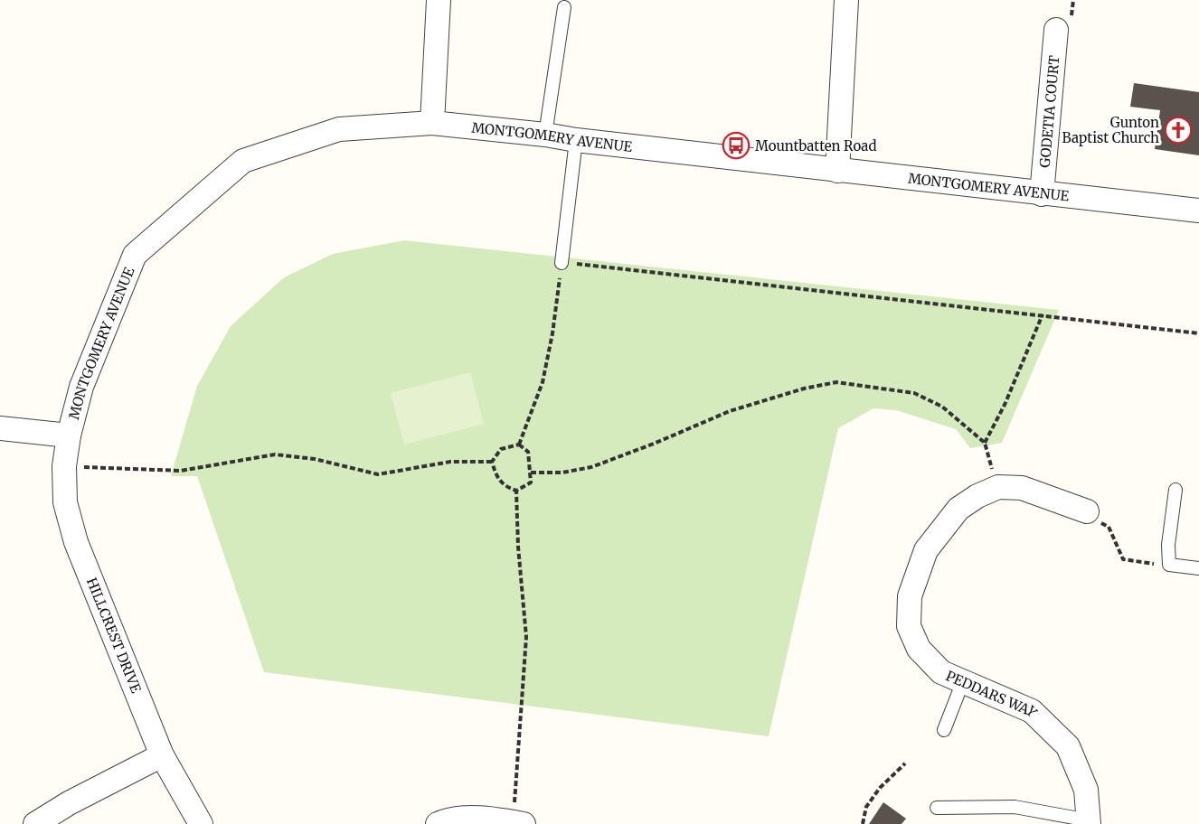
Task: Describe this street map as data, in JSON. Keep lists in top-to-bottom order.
{
  "streets": {
    "street": [
      "GODETIA COURT",
      "MONTGOMERY AVENUE",
      "HILLCREST DRIVE",
      "PEDDARS WAY"
    ]
  },
  "crossings": [
    ["GODETIA COURT", "MONTGOMERY AVENUE"],
    ["MONTGOMERY AVENUE", "HILLCREST DRIVE"]
  ],
  "places": {
    "church": ["Gunton Baptist Church"],
    "bus stop": ["Mountbatten Road"]
  }
}
